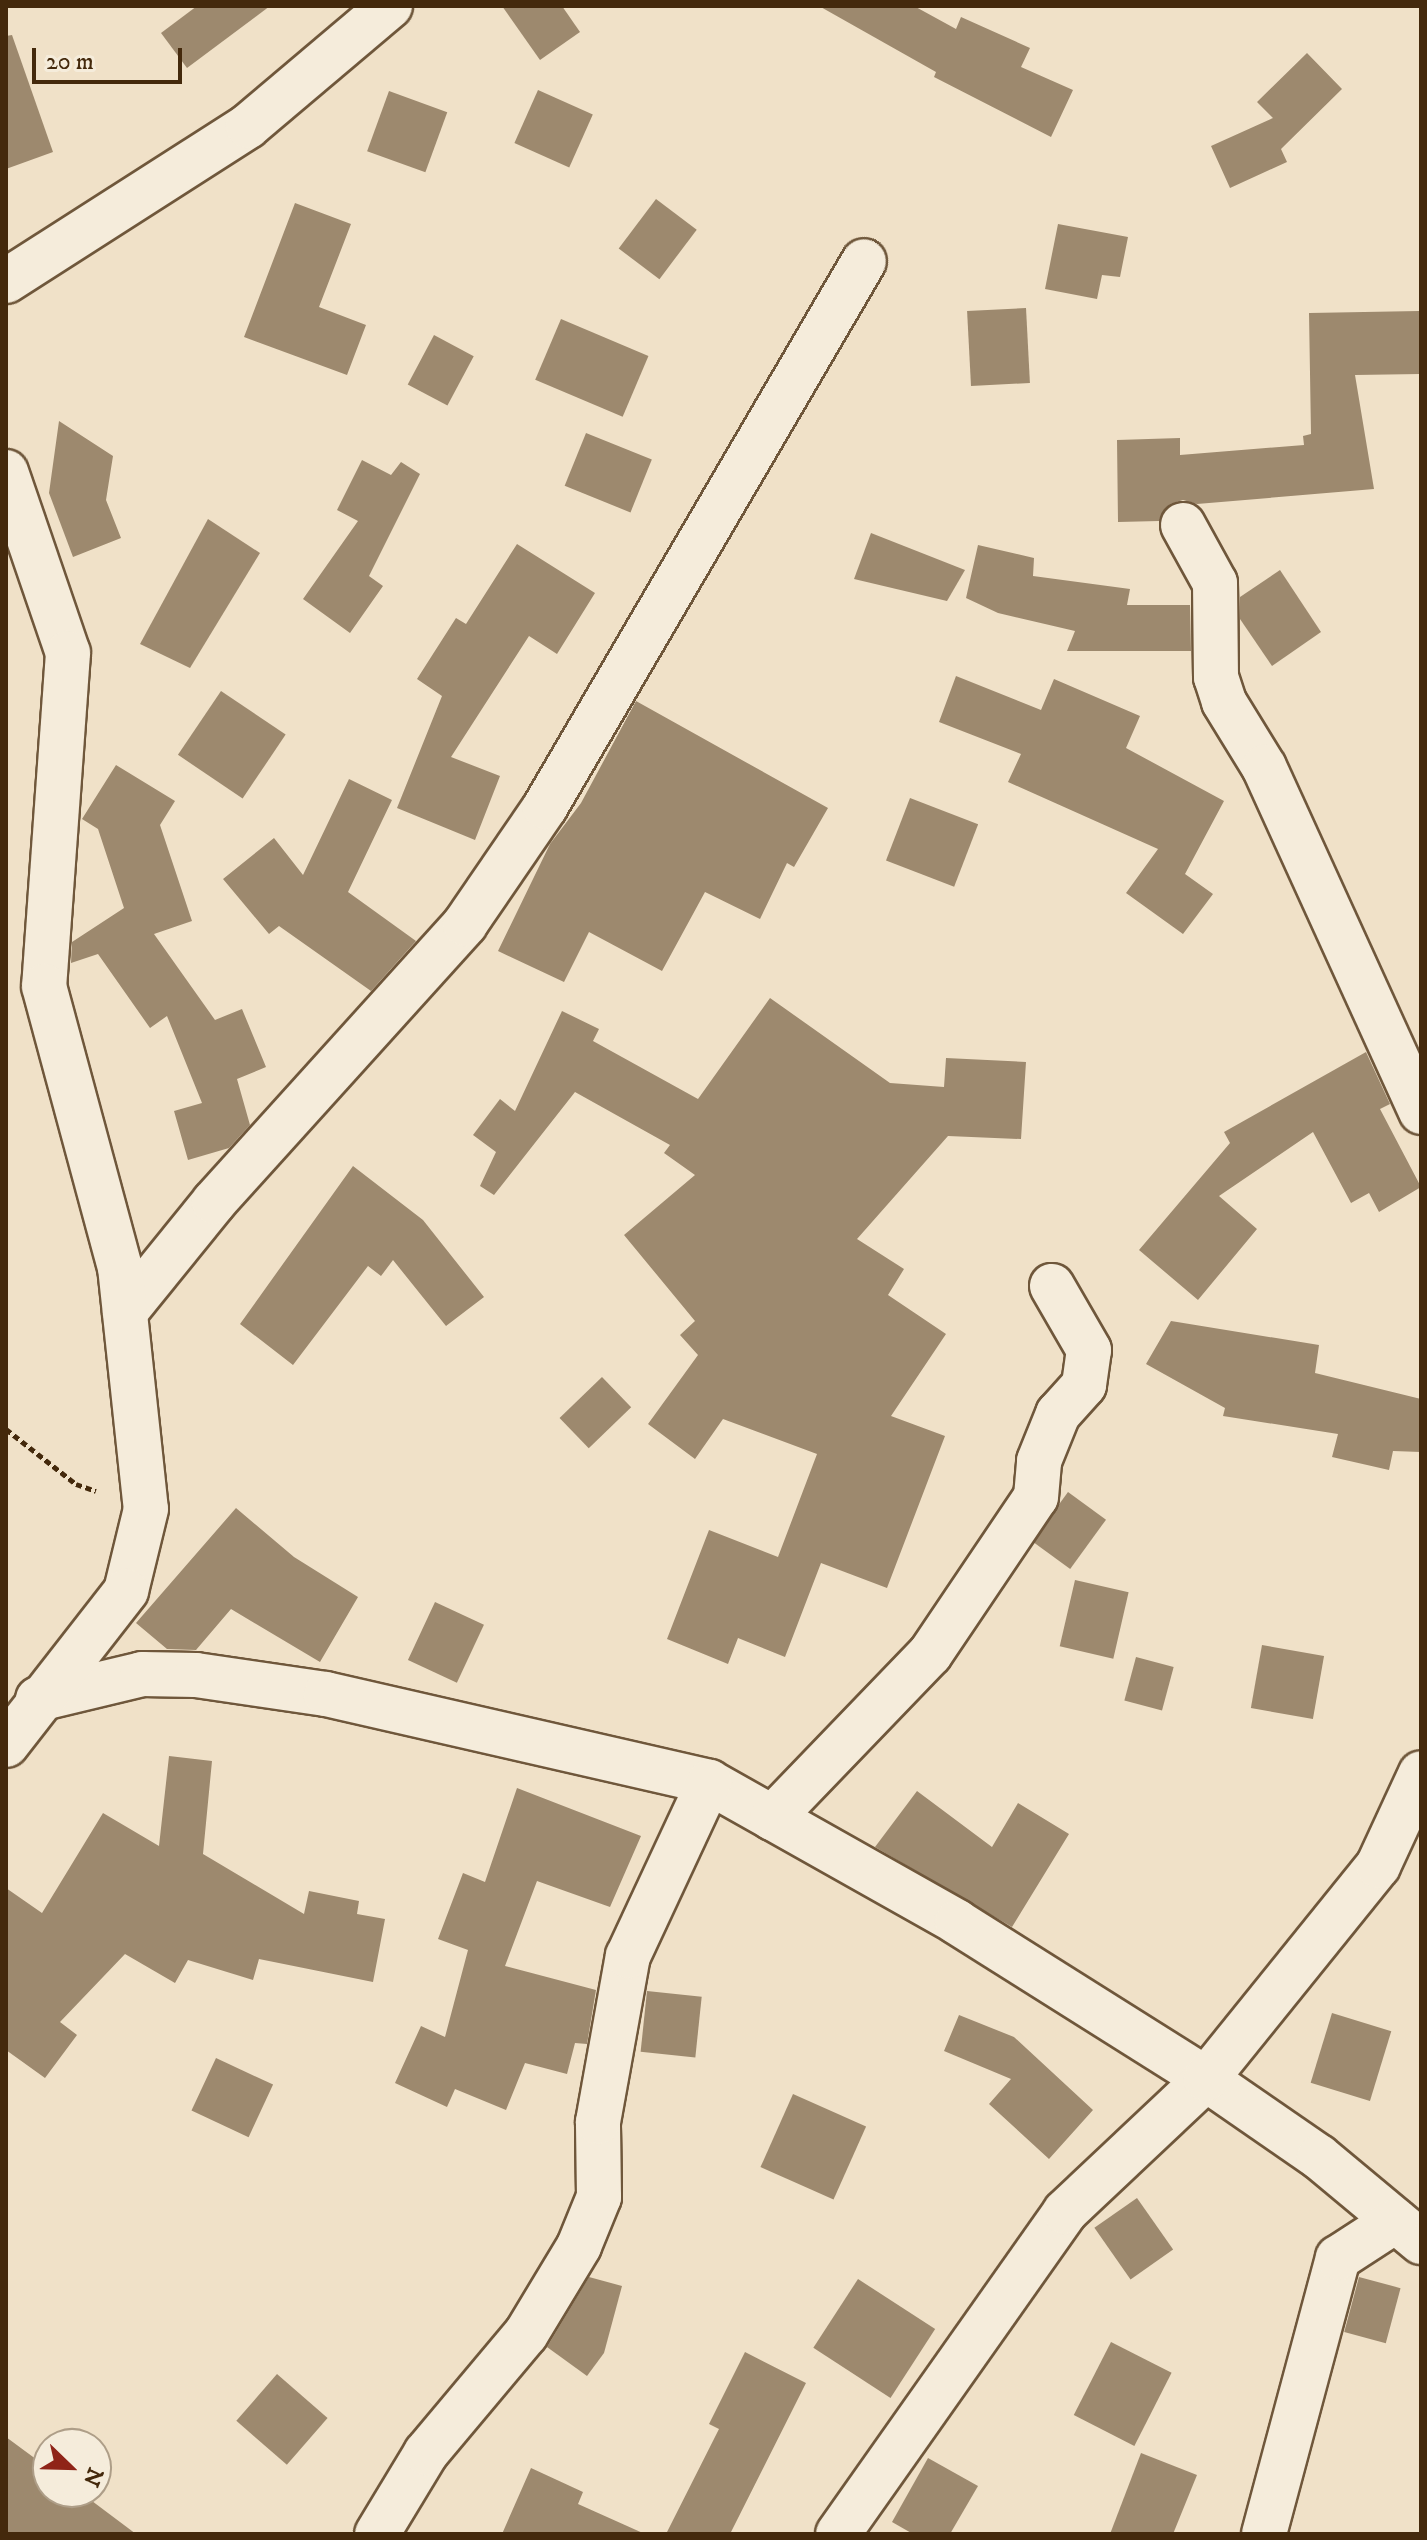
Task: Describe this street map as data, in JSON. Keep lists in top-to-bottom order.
{
  "scale_bar": "20 m",
  "north": "bottom right"
}
